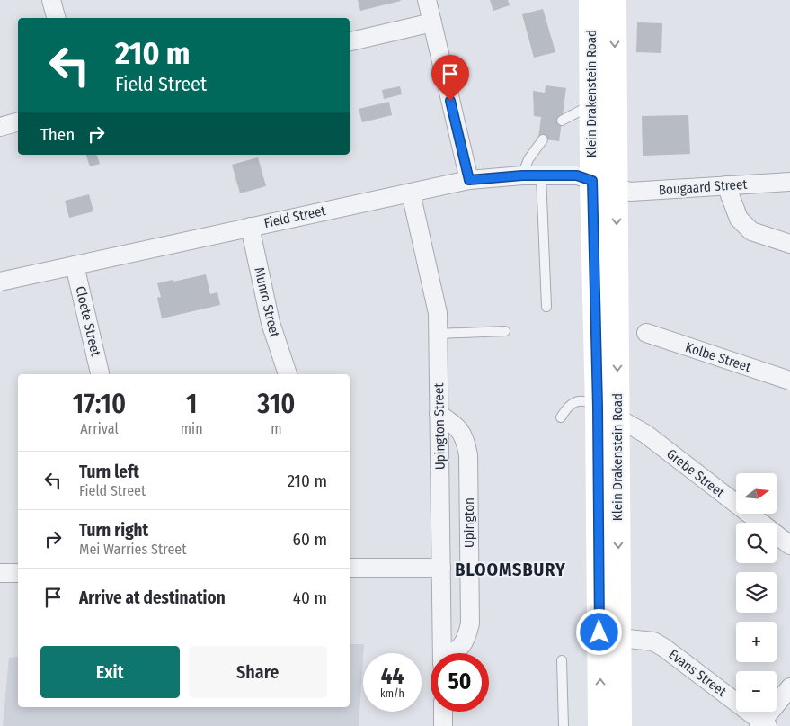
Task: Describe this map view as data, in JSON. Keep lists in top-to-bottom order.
{
  "streets": {
    "main road": ["Klein Drakenstein Road"],
    "street": [
      "Bougaard Street",
      "Field Street",
      "Munro Street",
      "Cloete Street",
      "Kolbe Street",
      "Upington Street",
      "Grebe Street",
      "Upington",
      "Evans Street"
    ]
  },
  "crossings": [
    ["Klein Drakenstein Road", "Bougaard Street"],
    ["Klein Drakenstein Road", "Field Street"],
    ["Klein Drakenstein Road", "Grebe Street"],
    ["Klein Drakenstein Road", "Evans Street"],
    ["Bougaard Street", "Field Street"],
    ["Field Street", "Munro Street"],
    ["Field Street", "Cloete Street"],
    ["Field Street", "Upington Street"],
    ["Upington Street", "Upington"]
  ],
  "districts": ["BLOOMSBURY"],
  "north": "right",
  "page": {
    "turn": ["210 m", "Field Street"],
    "then": "Then",
    "eta": [
      "17:10",
      "Arrival",
      "1",
      "min",
      "310",
      "m"
    ],
    "list": [
      {
        "name": "Turn left",
        "note": "Field Street",
        "value": "210 m"
      },
      {
        "name": "Turn right",
        "note": "Mei Warries Street",
        "value": "60 m"
      },
      {
        "name": "Arrive at destination",
        "value": "40 m"
      }
    ],
    "map_buttons": ["+", "−"],
    "buttons": ["Exit", "Share"],
    "speed": "44 km/h",
    "limit": "50"
  }
}
